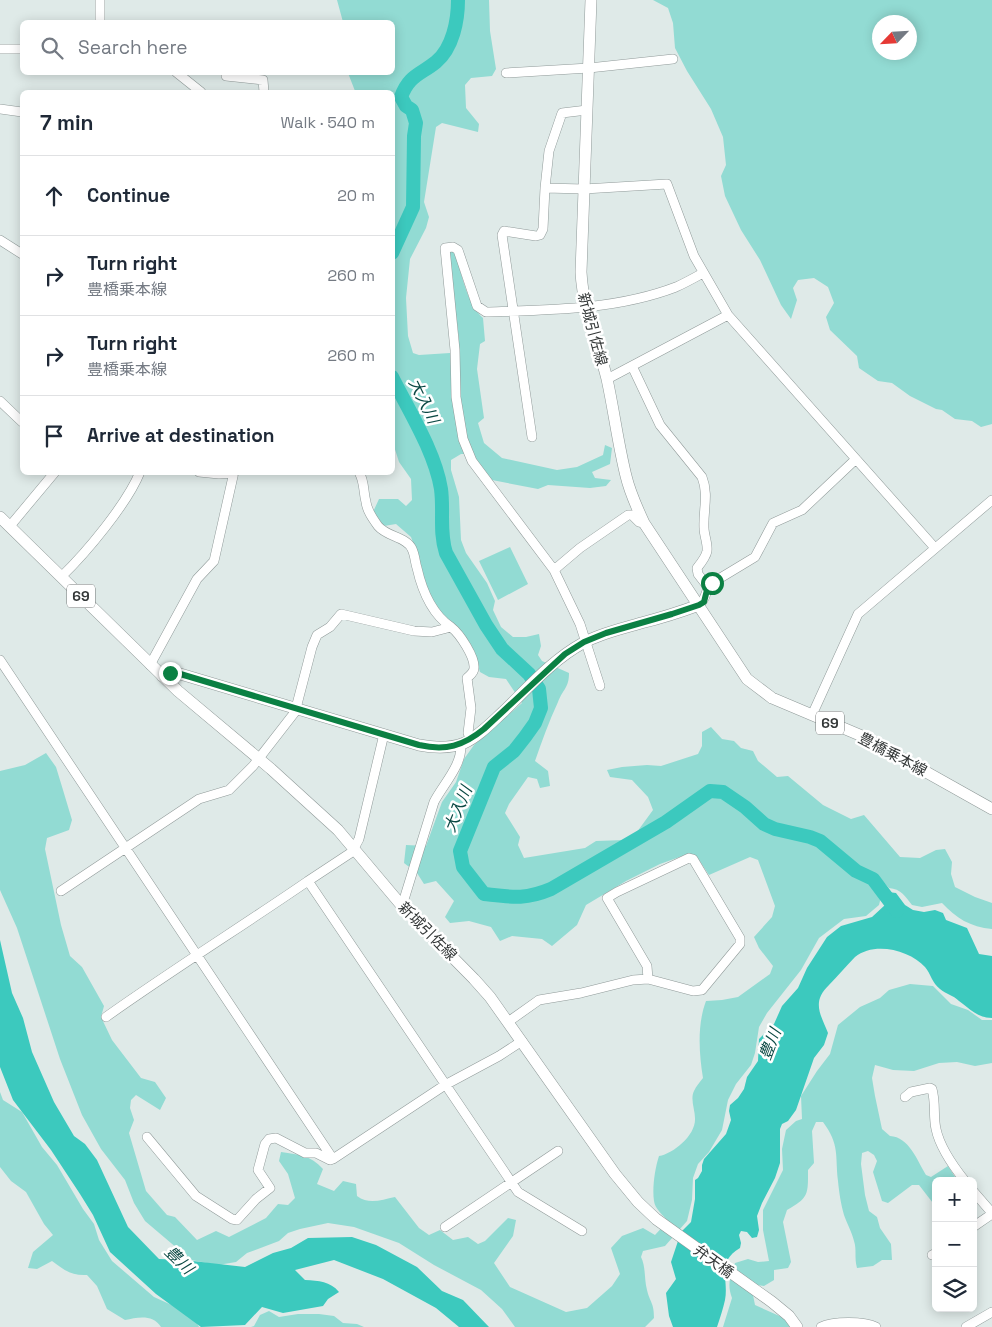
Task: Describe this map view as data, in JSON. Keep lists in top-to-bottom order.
{
  "streets": {
    "main road": [
      "新城引佐線",
      "69",
      "豊橋乗本線",
      "弁天橋"
    ]
  },
  "crossings": [
    ["新城引佐線", "69"],
    ["新城引佐線", "豊橋乗本線"],
    ["新城引佐線", "弁天橋"]
  ],
  "water": ["大入川", "豊川"],
  "north": "bottom left",
  "page": {
    "search": "Search here",
    "heading": ["7 min", "Walk · 540 m"],
    "list": [
      ["Continue", "20 m"],
      ["Turn right", "豊橋乗本線", "260 m"],
      ["Turn right", "豊橋乗本線", "260 m"],
      "Arrive at destination"
    ],
    "map_buttons": ["+", "−"]
  }
}
